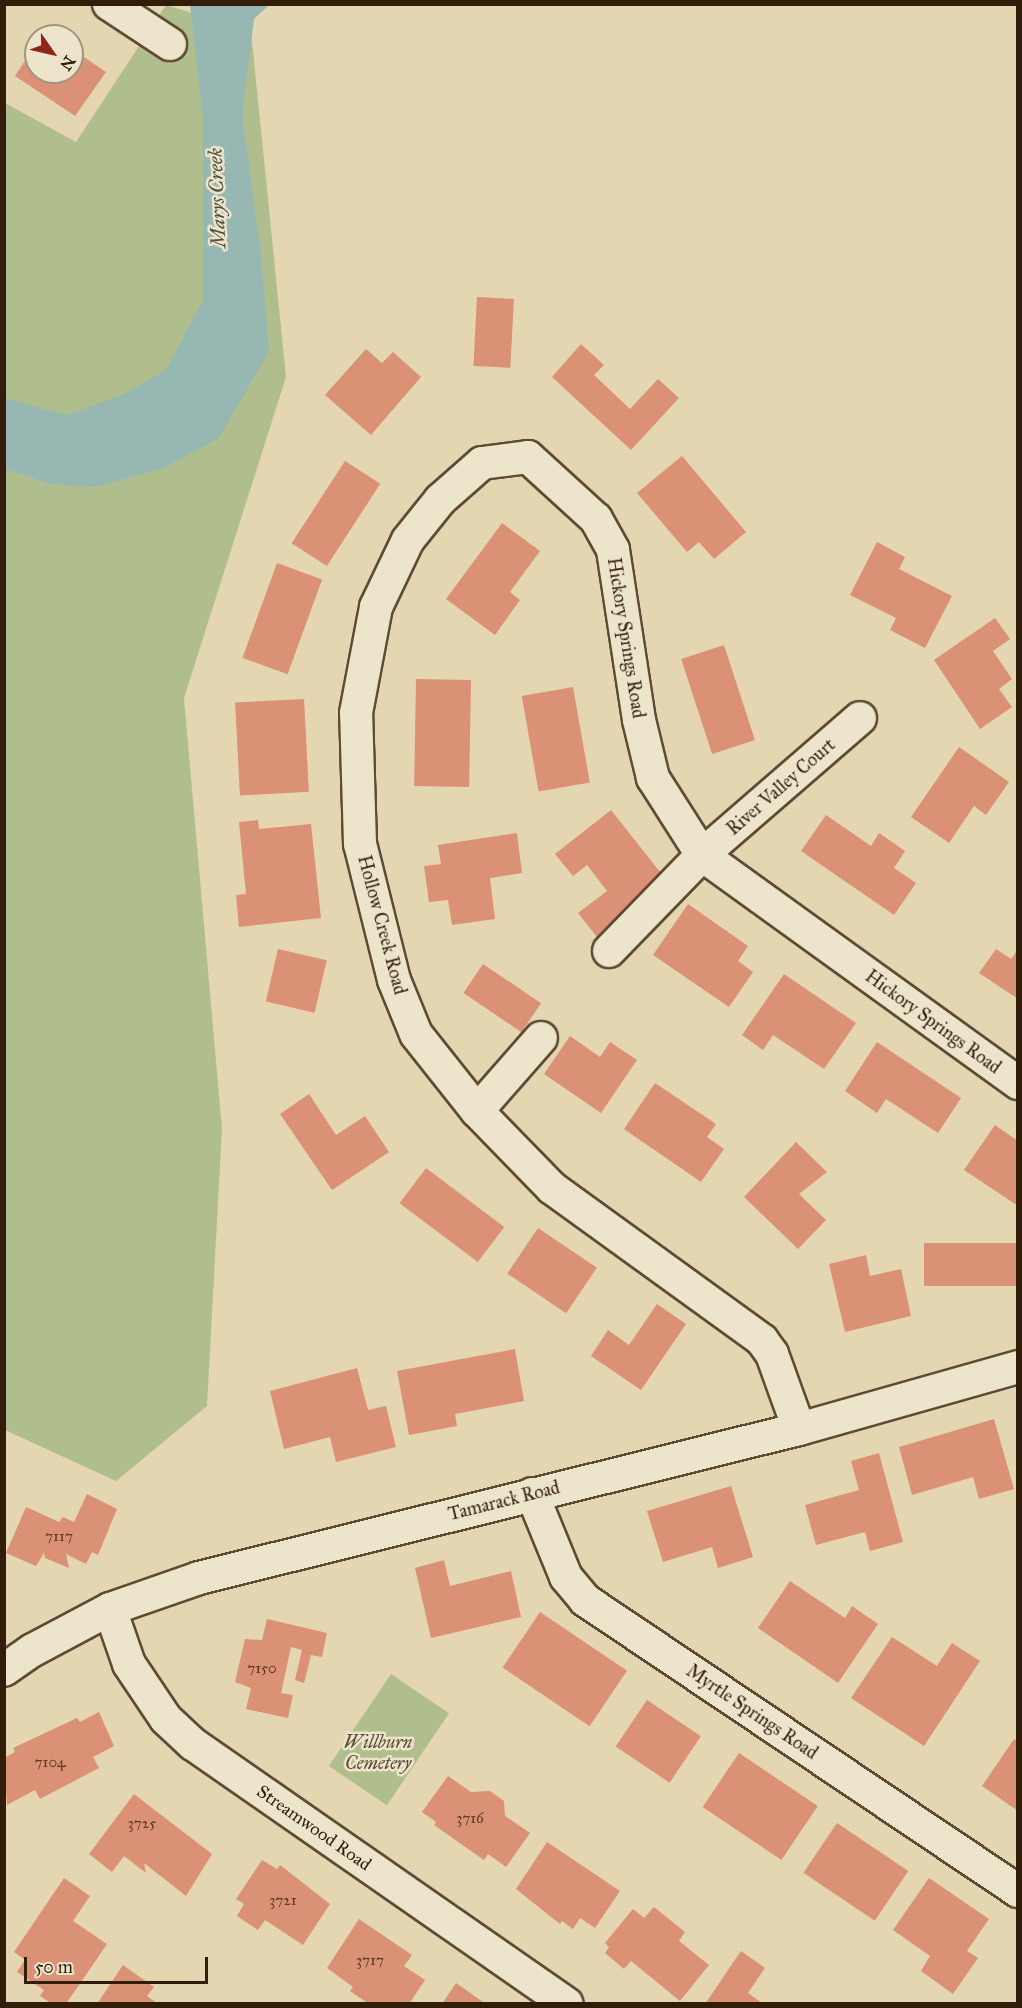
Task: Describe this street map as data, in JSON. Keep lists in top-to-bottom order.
{
  "streets": {
    "street": [
      "Hickory Springs Road",
      "River Valley Court",
      "Hollow Creek Road",
      "Tamarack Road",
      "Myrtle Springs Road",
      "Streamwood Road"
    ]
  },
  "crossings": [
    ["Hickory Springs Road", "River Valley Court"],
    ["Hickory Springs Road", "Hollow Creek Road"],
    ["Hollow Creek Road", "Tamarack Road"],
    ["Tamarack Road", "Myrtle Springs Road"],
    ["Tamarack Road", "Streamwood Road"]
  ],
  "water": ["Marys Creek"],
  "parks": ["Willburn Cemetery"],
  "house_numbers": [
    "7117",
    "7150",
    "7104",
    "3716",
    "3725",
    "3721",
    "3717"
  ],
  "scale_bar": "50 m",
  "north": "bottom right"
}
